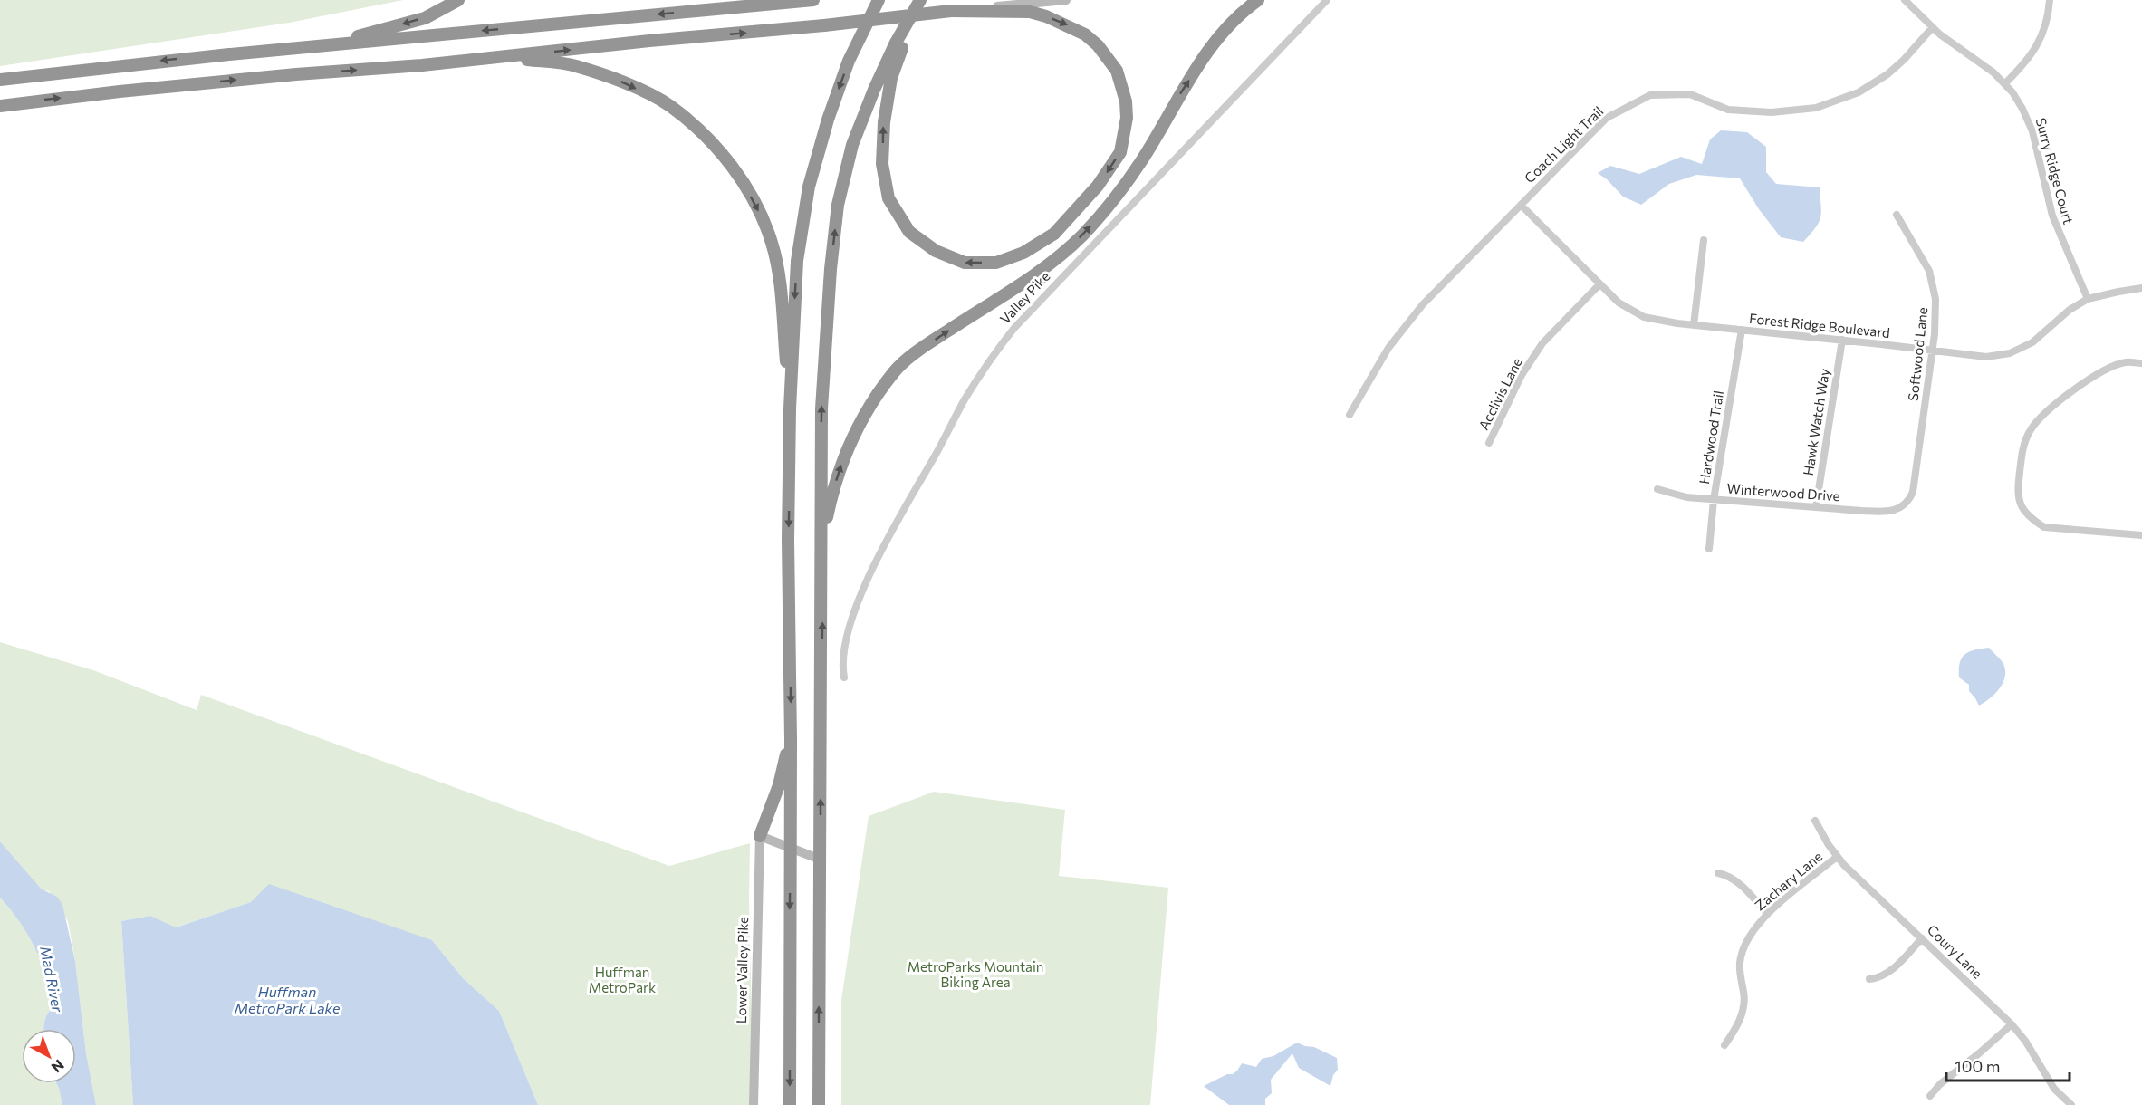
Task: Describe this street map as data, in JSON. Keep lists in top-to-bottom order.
{
  "streets": {
    "street": [
      "Coach Light Trail",
      "Surry Ridge Court",
      "Valley Pike",
      "Forest Ridge Boulevard",
      "Softwood Lane",
      "Acclivis Lane",
      "Hawk Watch Way",
      "Hardwood Trail",
      "Winterwood Drive",
      "Zachary Lane",
      "Coury Lane",
      "Lower Valley Pike"
    ]
  },
  "crossings": [
    ["Coach Light Trail", "Surry Ridge Court"],
    ["Coach Light Trail", "Forest Ridge Boulevard"],
    ["Surry Ridge Court", "Forest Ridge Boulevard"],
    ["Forest Ridge Boulevard", "Softwood Lane"],
    ["Forest Ridge Boulevard", "Acclivis Lane"],
    ["Forest Ridge Boulevard", "Hawk Watch Way"],
    ["Forest Ridge Boulevard", "Hardwood Trail"],
    ["Softwood Lane", "Winterwood Drive"],
    ["Hawk Watch Way", "Winterwood Drive"],
    ["Hardwood Trail", "Winterwood Drive"],
    ["Zachary Lane", "Coury Lane"]
  ],
  "water": ["Mad River", "Huffman MetroPark Lake"],
  "parks": ["MetroParks Mountain Biking Area", "Huffman MetroPark"],
  "scale_bar": "100 m",
  "north": "bottom right"
}
